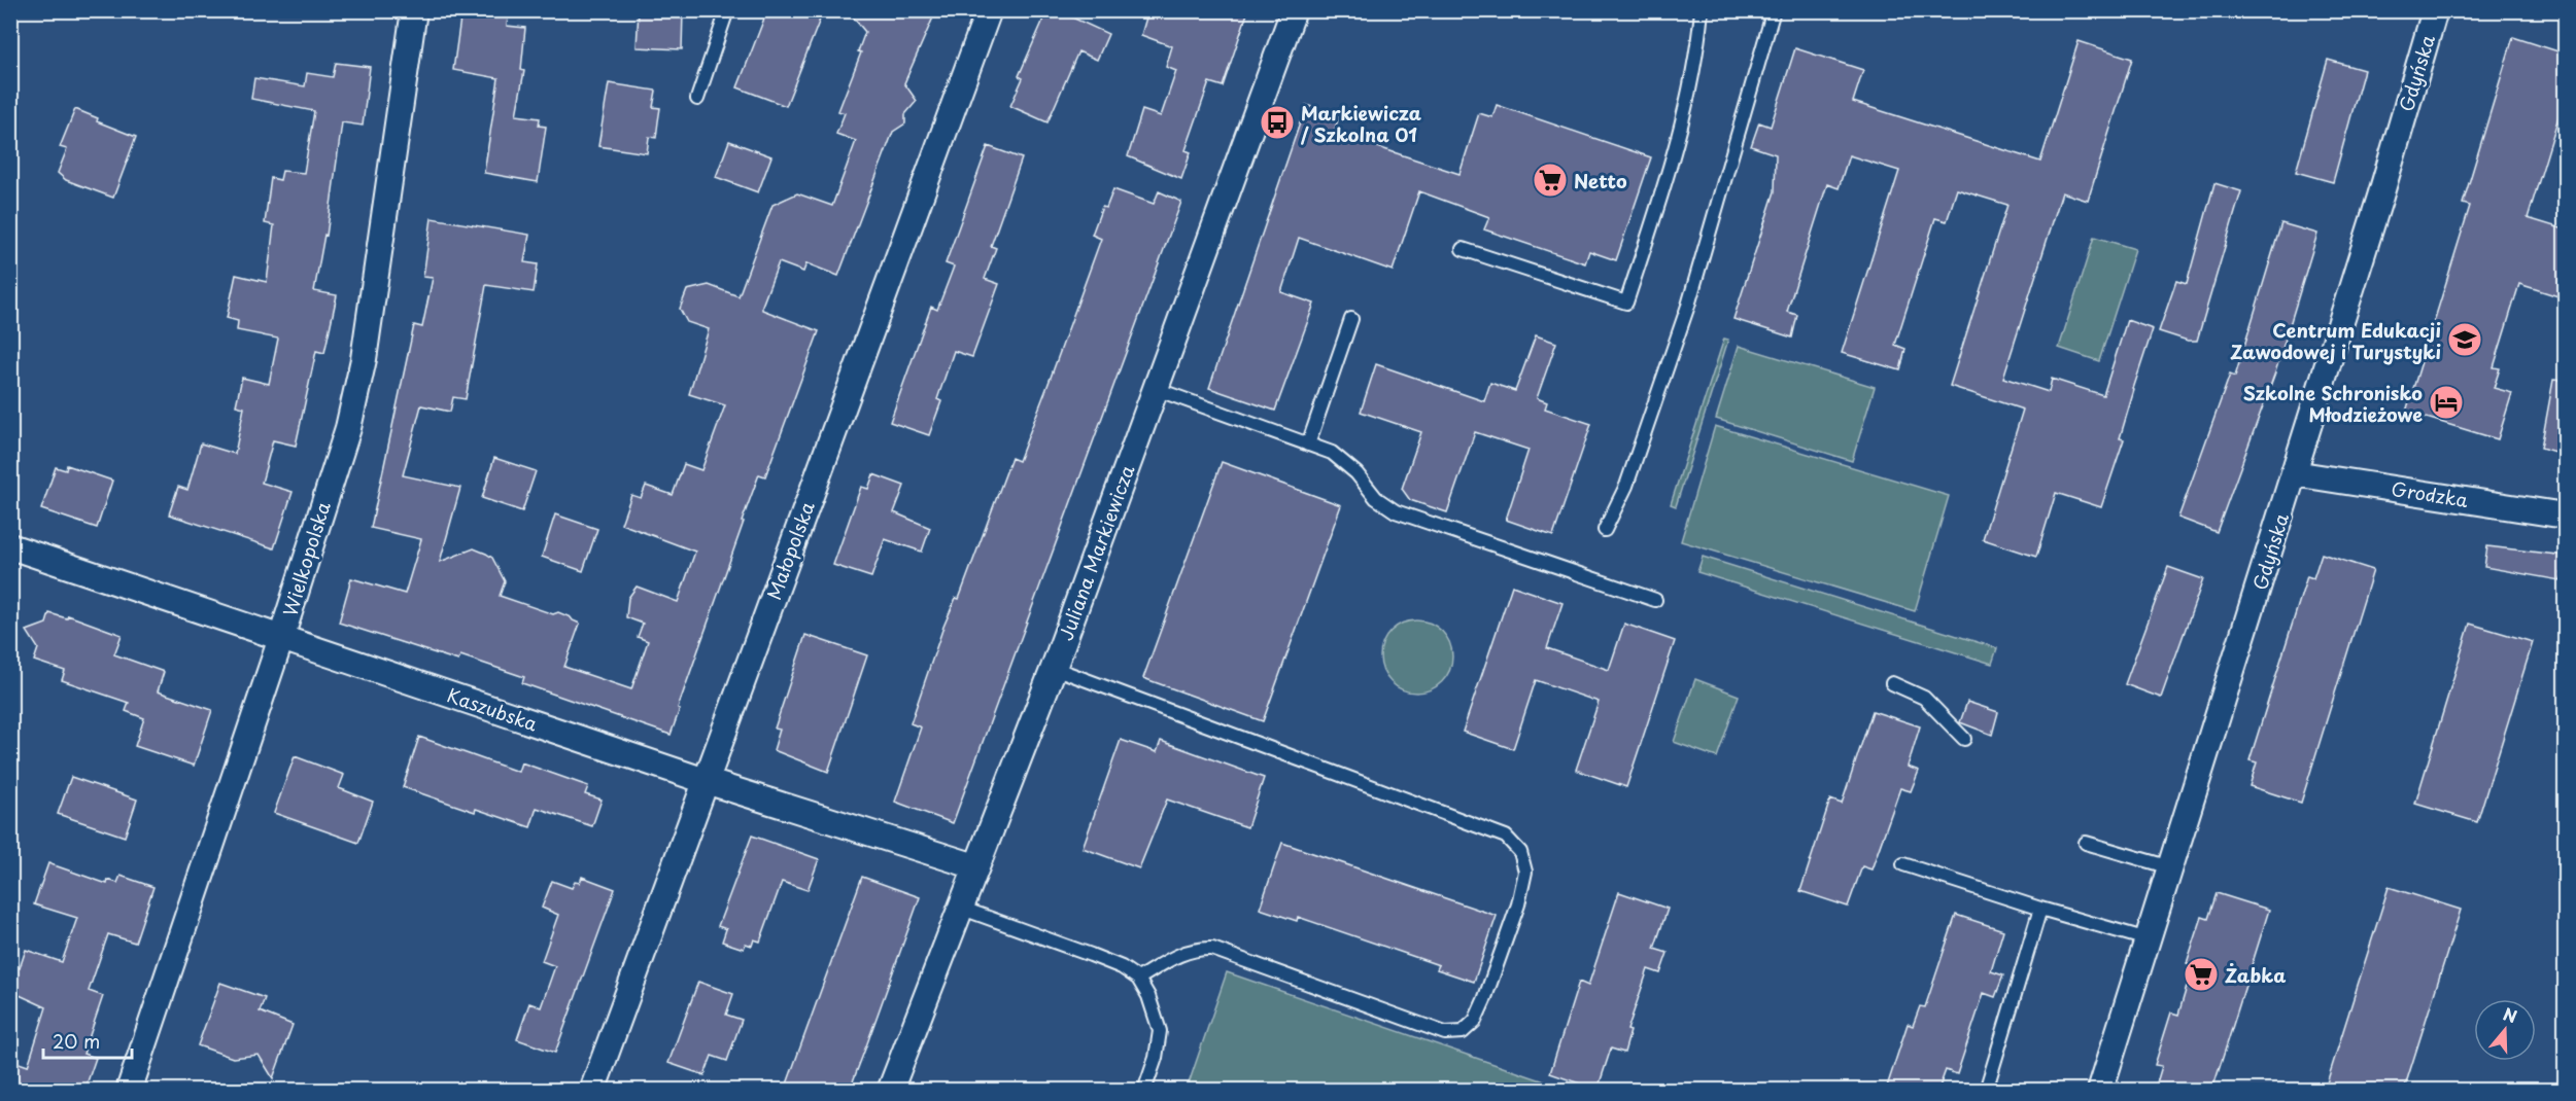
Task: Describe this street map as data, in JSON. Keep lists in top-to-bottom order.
{
  "streets": {
    "street": [
      "Gdyńska",
      "Grodzka",
      "Małopolska",
      "Juliana Markiewicza",
      "Wielkopolska",
      "Kaszubska"
    ]
  },
  "crossings": [
    ["Gdyńska", "Grodzka"],
    ["Małopolska", "Kaszubska"],
    ["Juliana Markiewicza", "Kaszubska"],
    ["Wielkopolska", "Kaszubska"]
  ],
  "places": {
    "bus stop": ["Markiewicza / Szkolna 01"],
    "supermarket": ["Netto", "Żabka"],
    "school or university": ["Centrum Edukacji Zawodowej i Turystyki"],
    "hotel": ["Szkolne Schronisko Młodzieżowe"]
  },
  "scale_bar": "20 m",
  "north": "top"
}
